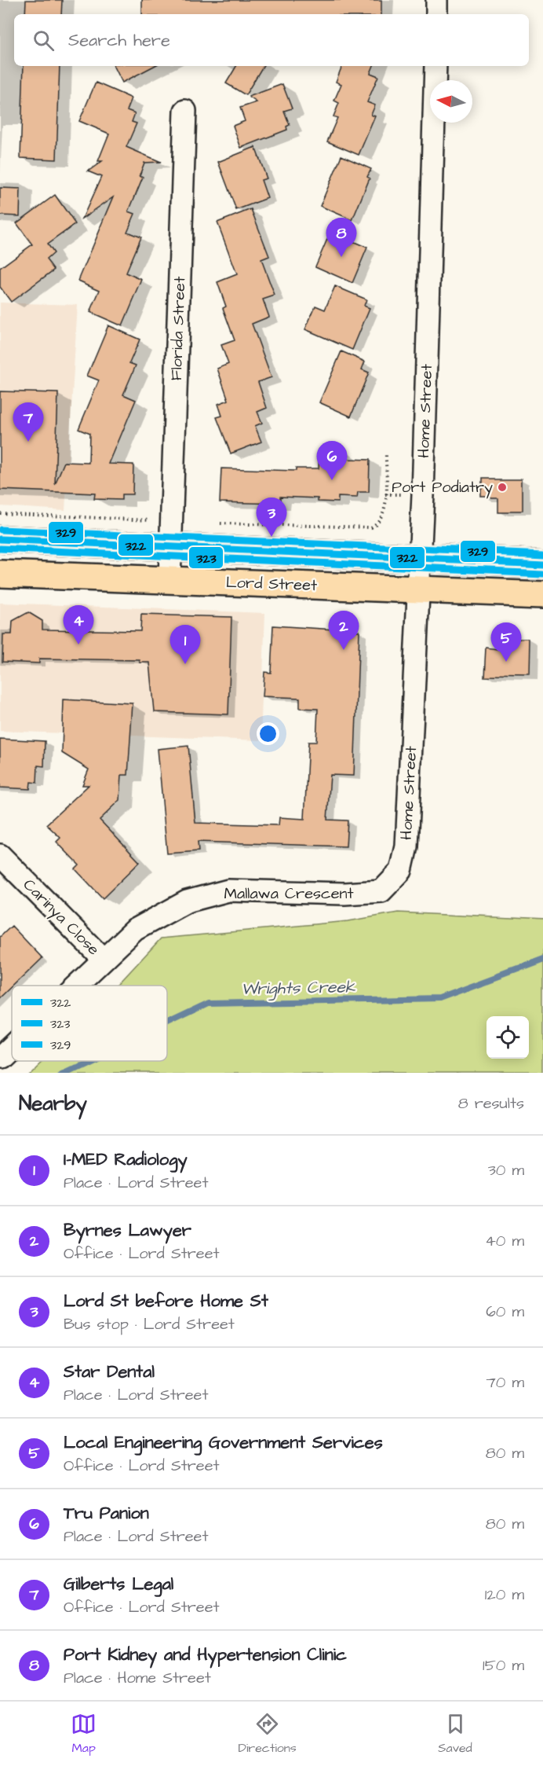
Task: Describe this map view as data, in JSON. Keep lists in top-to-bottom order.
{
  "streets": {
    "main road": ["Lord Street"],
    "street": [
      "Florida Street",
      "Home Street",
      "Mallawa Crescent",
      "Carinya Close"
    ]
  },
  "crossings": [
    ["Florida Street", "Lord Street"],
    ["Home Street", "Lord Street"],
    ["Home Street", "Mallawa Crescent"],
    ["Mallawa Crescent", "Carinya Close"]
  ],
  "water": ["Wrights Creek"],
  "places": ["Port Podiatry"],
  "lines": ["transit line 329", "transit line 322", "transit line 323"],
  "legend": ["322", "323", "329"],
  "north": "left",
  "page": {
    "search": "Search here",
    "pins": [
      "8",
      "7",
      "6",
      "3",
      "4",
      "2",
      "5",
      "1"
    ],
    "heading": ["Nearby", "8 results"],
    "list": [
      {
        "mark": "1",
        "name": "I-MED Radiology",
        "note": "Place · Lord Street",
        "value": "30 m"
      },
      {
        "mark": "2",
        "name": "Byrnes Lawyer",
        "note": "Office · Lord Street",
        "value": "40 m"
      },
      {
        "mark": "3",
        "name": "Lord St before Home St",
        "note": "Bus stop · Lord Street",
        "value": "60 m"
      },
      {
        "mark": "4",
        "name": "Star Dental",
        "note": "Place · Lord Street",
        "value": "70 m"
      },
      {
        "mark": "5",
        "name": "Local Engineering Government Services",
        "note": "Office · Lord Street",
        "value": "80 m"
      },
      {
        "mark": "6",
        "name": "Tru Panion",
        "note": "Place · Lord Street",
        "value": "80 m"
      },
      {
        "mark": "7",
        "name": "Gilberts Legal",
        "note": "Office · Lord Street",
        "value": "120 m"
      },
      {
        "mark": "8",
        "name": "Port Kidney and Hypertension Clinic",
        "note": "Place · Home Street",
        "value": "150 m"
      }
    ],
    "nav": ["Map", "Directions", "Saved"]
  }
}
